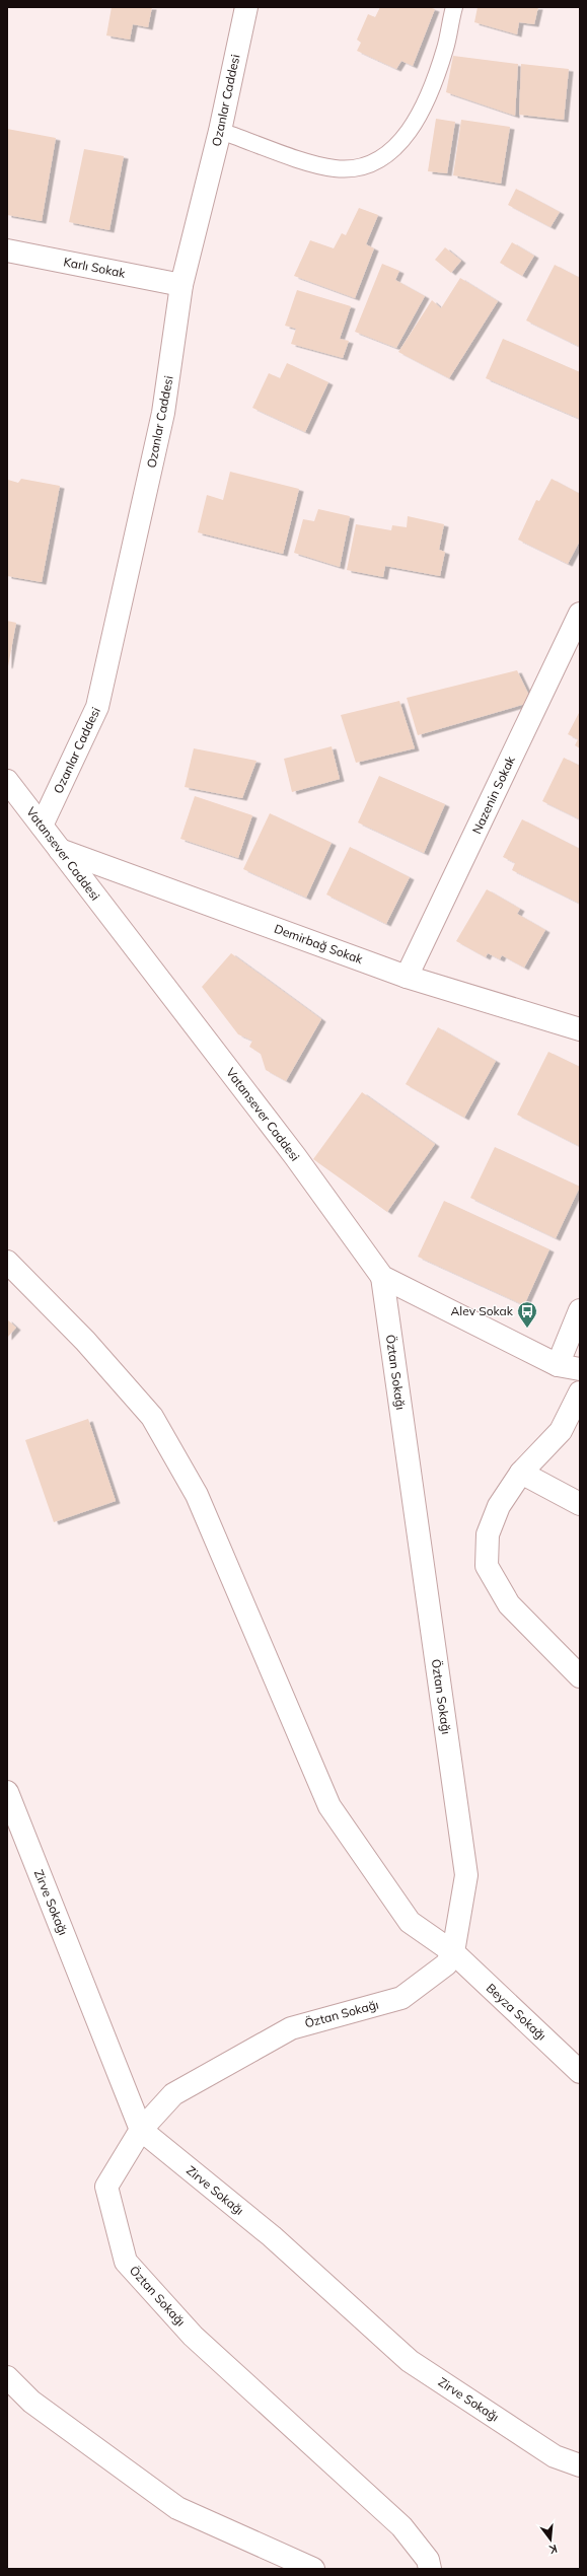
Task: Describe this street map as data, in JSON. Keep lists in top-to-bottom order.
{
  "streets": {
    "street": [
      "Ozanlar Caddesi",
      "Karlı Sokak",
      "Nazenin Sokak",
      "Vatansever Caddesi",
      "Demirbağ Sokak",
      "Öztan Sokağı",
      "Zirve Sokağı",
      "Beyza Sokağı"
    ]
  },
  "crossings": [
    ["Ozanlar Caddesi", "Karlı Sokak"],
    ["Ozanlar Caddesi", "Vatansever Caddesi"],
    ["Nazenin Sokak", "Demirbağ Sokak"],
    ["Vatansever Caddesi", "Demirbağ Sokak"],
    ["Vatansever Caddesi", "Öztan Sokağı"],
    ["Öztan Sokağı", "Zirve Sokağı"],
    ["Öztan Sokağı", "Beyza Sokağı"]
  ],
  "places": {
    "bus stop": ["Alev Sokak"]
  },
  "north": "bottom"
}
